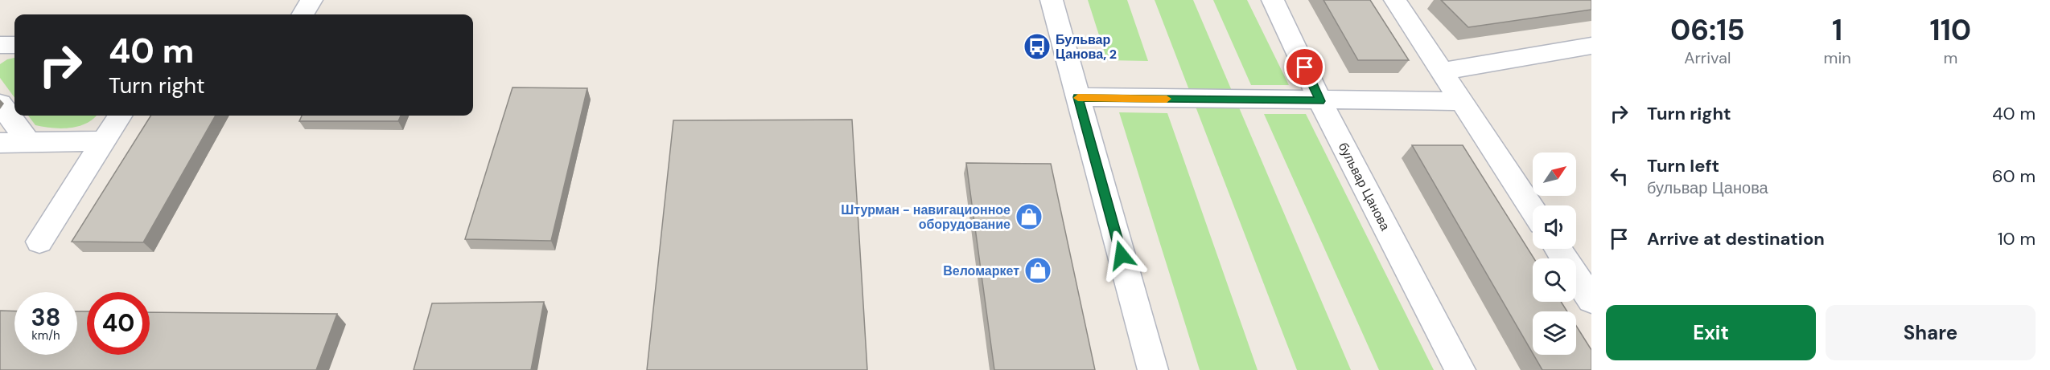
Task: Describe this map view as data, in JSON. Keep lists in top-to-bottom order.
{
  "streets": {
    "street": ["бульвар Цанова"]
  },
  "places": {
    "bus stop": ["Бульвар Цанова, 2"],
    "shop": ["Штурман - навигационное оборудование", "Веломаркет"]
  },
  "north": "top right",
  "page": {
    "eta": [
      "06:15",
      "Arrival",
      "1",
      "min",
      "110",
      "m"
    ],
    "turn": ["40 m", "Turn right"],
    "list": [
      {
        "name": "Turn right",
        "value": "40 m"
      },
      {
        "name": "Turn left",
        "note": "бульвар Цанова",
        "value": "60 m"
      },
      {
        "name": "Arrive at destination",
        "value": "10 m"
      }
    ],
    "speed": "38 km/h",
    "limit": "40",
    "buttons": ["Exit", "Share"]
  }
}
